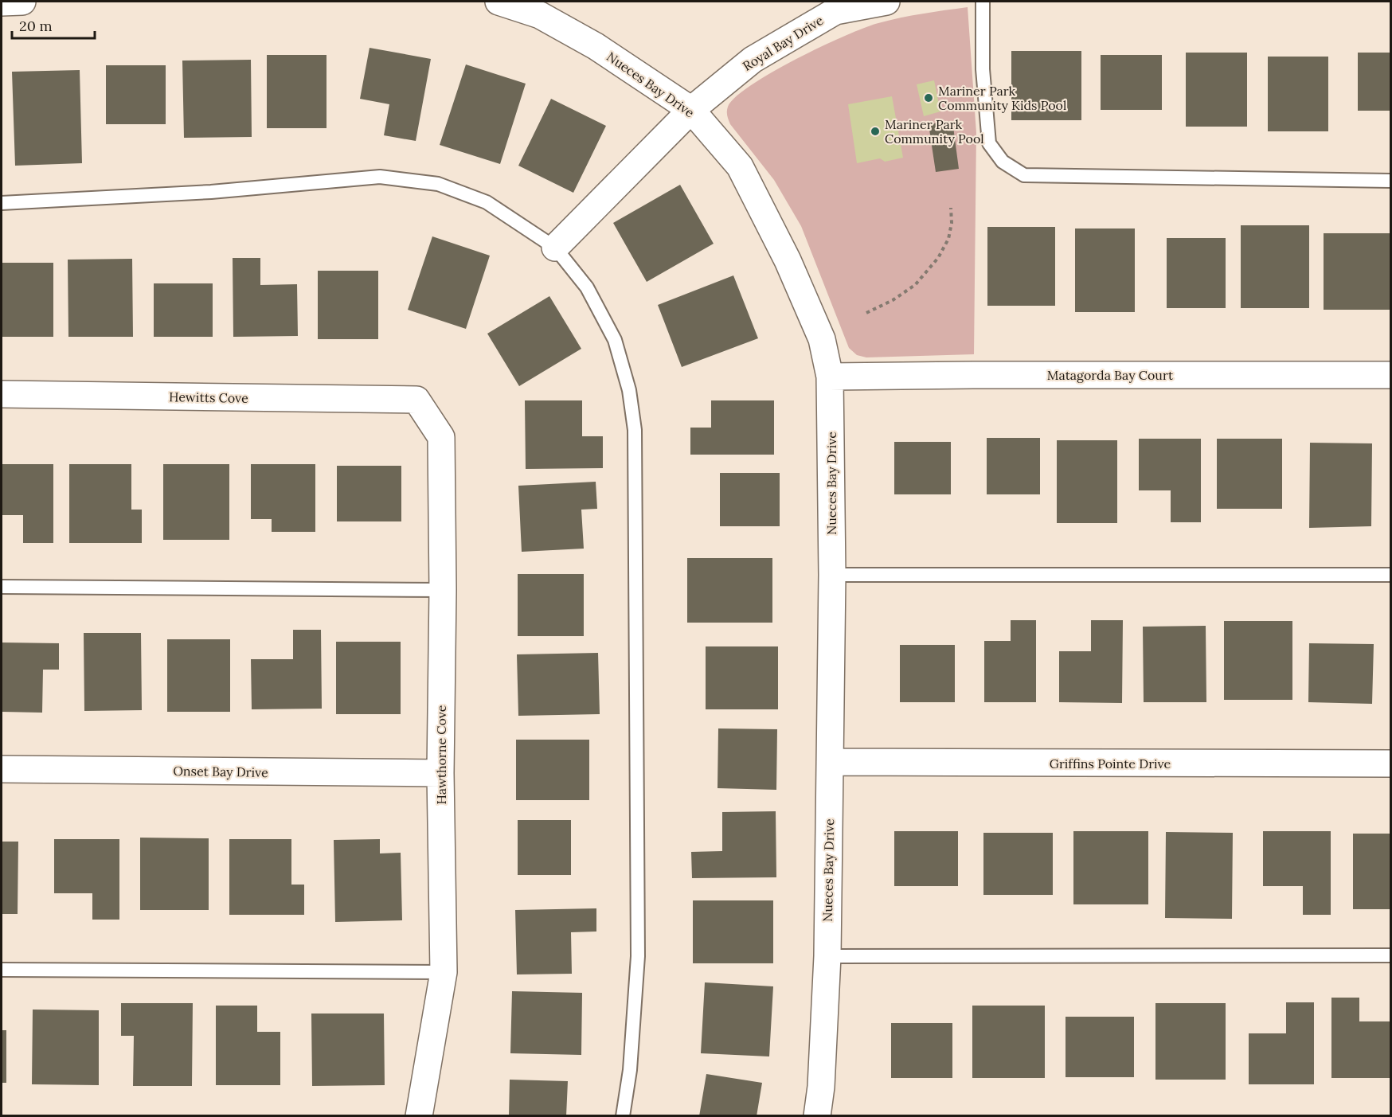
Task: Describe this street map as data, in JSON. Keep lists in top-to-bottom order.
{
  "streets": {
    "street": [
      "Royal Bay Drive",
      "Nueces Bay Drive",
      "Matagorda Bay Court",
      "Hewitts Cove",
      "Hawthorne Cove",
      "Griffins Pointe Drive",
      "Onset Bay Drive"
    ]
  },
  "crossings": [
    ["Royal Bay Drive", "Nueces Bay Drive"],
    ["Nueces Bay Drive", "Matagorda Bay Court"],
    ["Nueces Bay Drive", "Griffins Pointe Drive"],
    ["Hewitts Cove", "Hawthorne Cove"],
    ["Hawthorne Cove", "Onset Bay Drive"]
  ],
  "places": ["Mariner Park Community Kids Pool", "Mariner Park Community Pool"],
  "scale_bar": "20 m"
}
